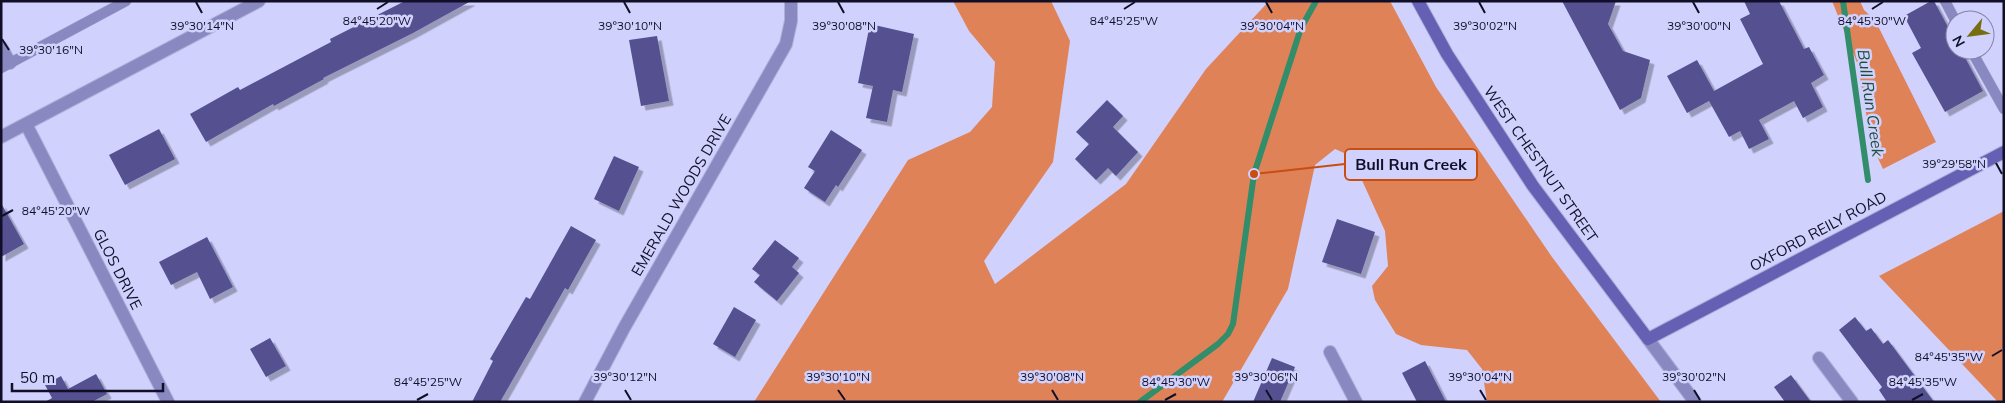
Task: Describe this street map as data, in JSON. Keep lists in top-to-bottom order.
{
  "streets": {
    "main road": ["WEST CHESTNUT STREET", "OXFORD REILY ROAD"],
    "street": ["EMERALD WOODS DRIVE", "GLOS DRIVE"]
  },
  "crossings": [
    ["WEST CHESTNUT STREET", "OXFORD REILY ROAD"]
  ],
  "water": ["Bull Run Creek"],
  "places": ["Bull Run Creek"],
  "scale_bar": "50 m",
  "north": "bottom left",
  "coordinates": [
    "84°45'20\"W",
    "84°45'25\"W",
    "84°45'30\"W",
    "39°30'08\"N",
    "39°30'04\"N",
    "39°30'02\"N",
    "39°30'14\"N",
    "39°30'10\"N",
    "39°30'00\"N",
    "39°30'16\"N",
    "39°29'58\"N",
    "84°45'35\"W",
    "39°30'12\"N",
    "39°30'06\"N"
  ]
}
